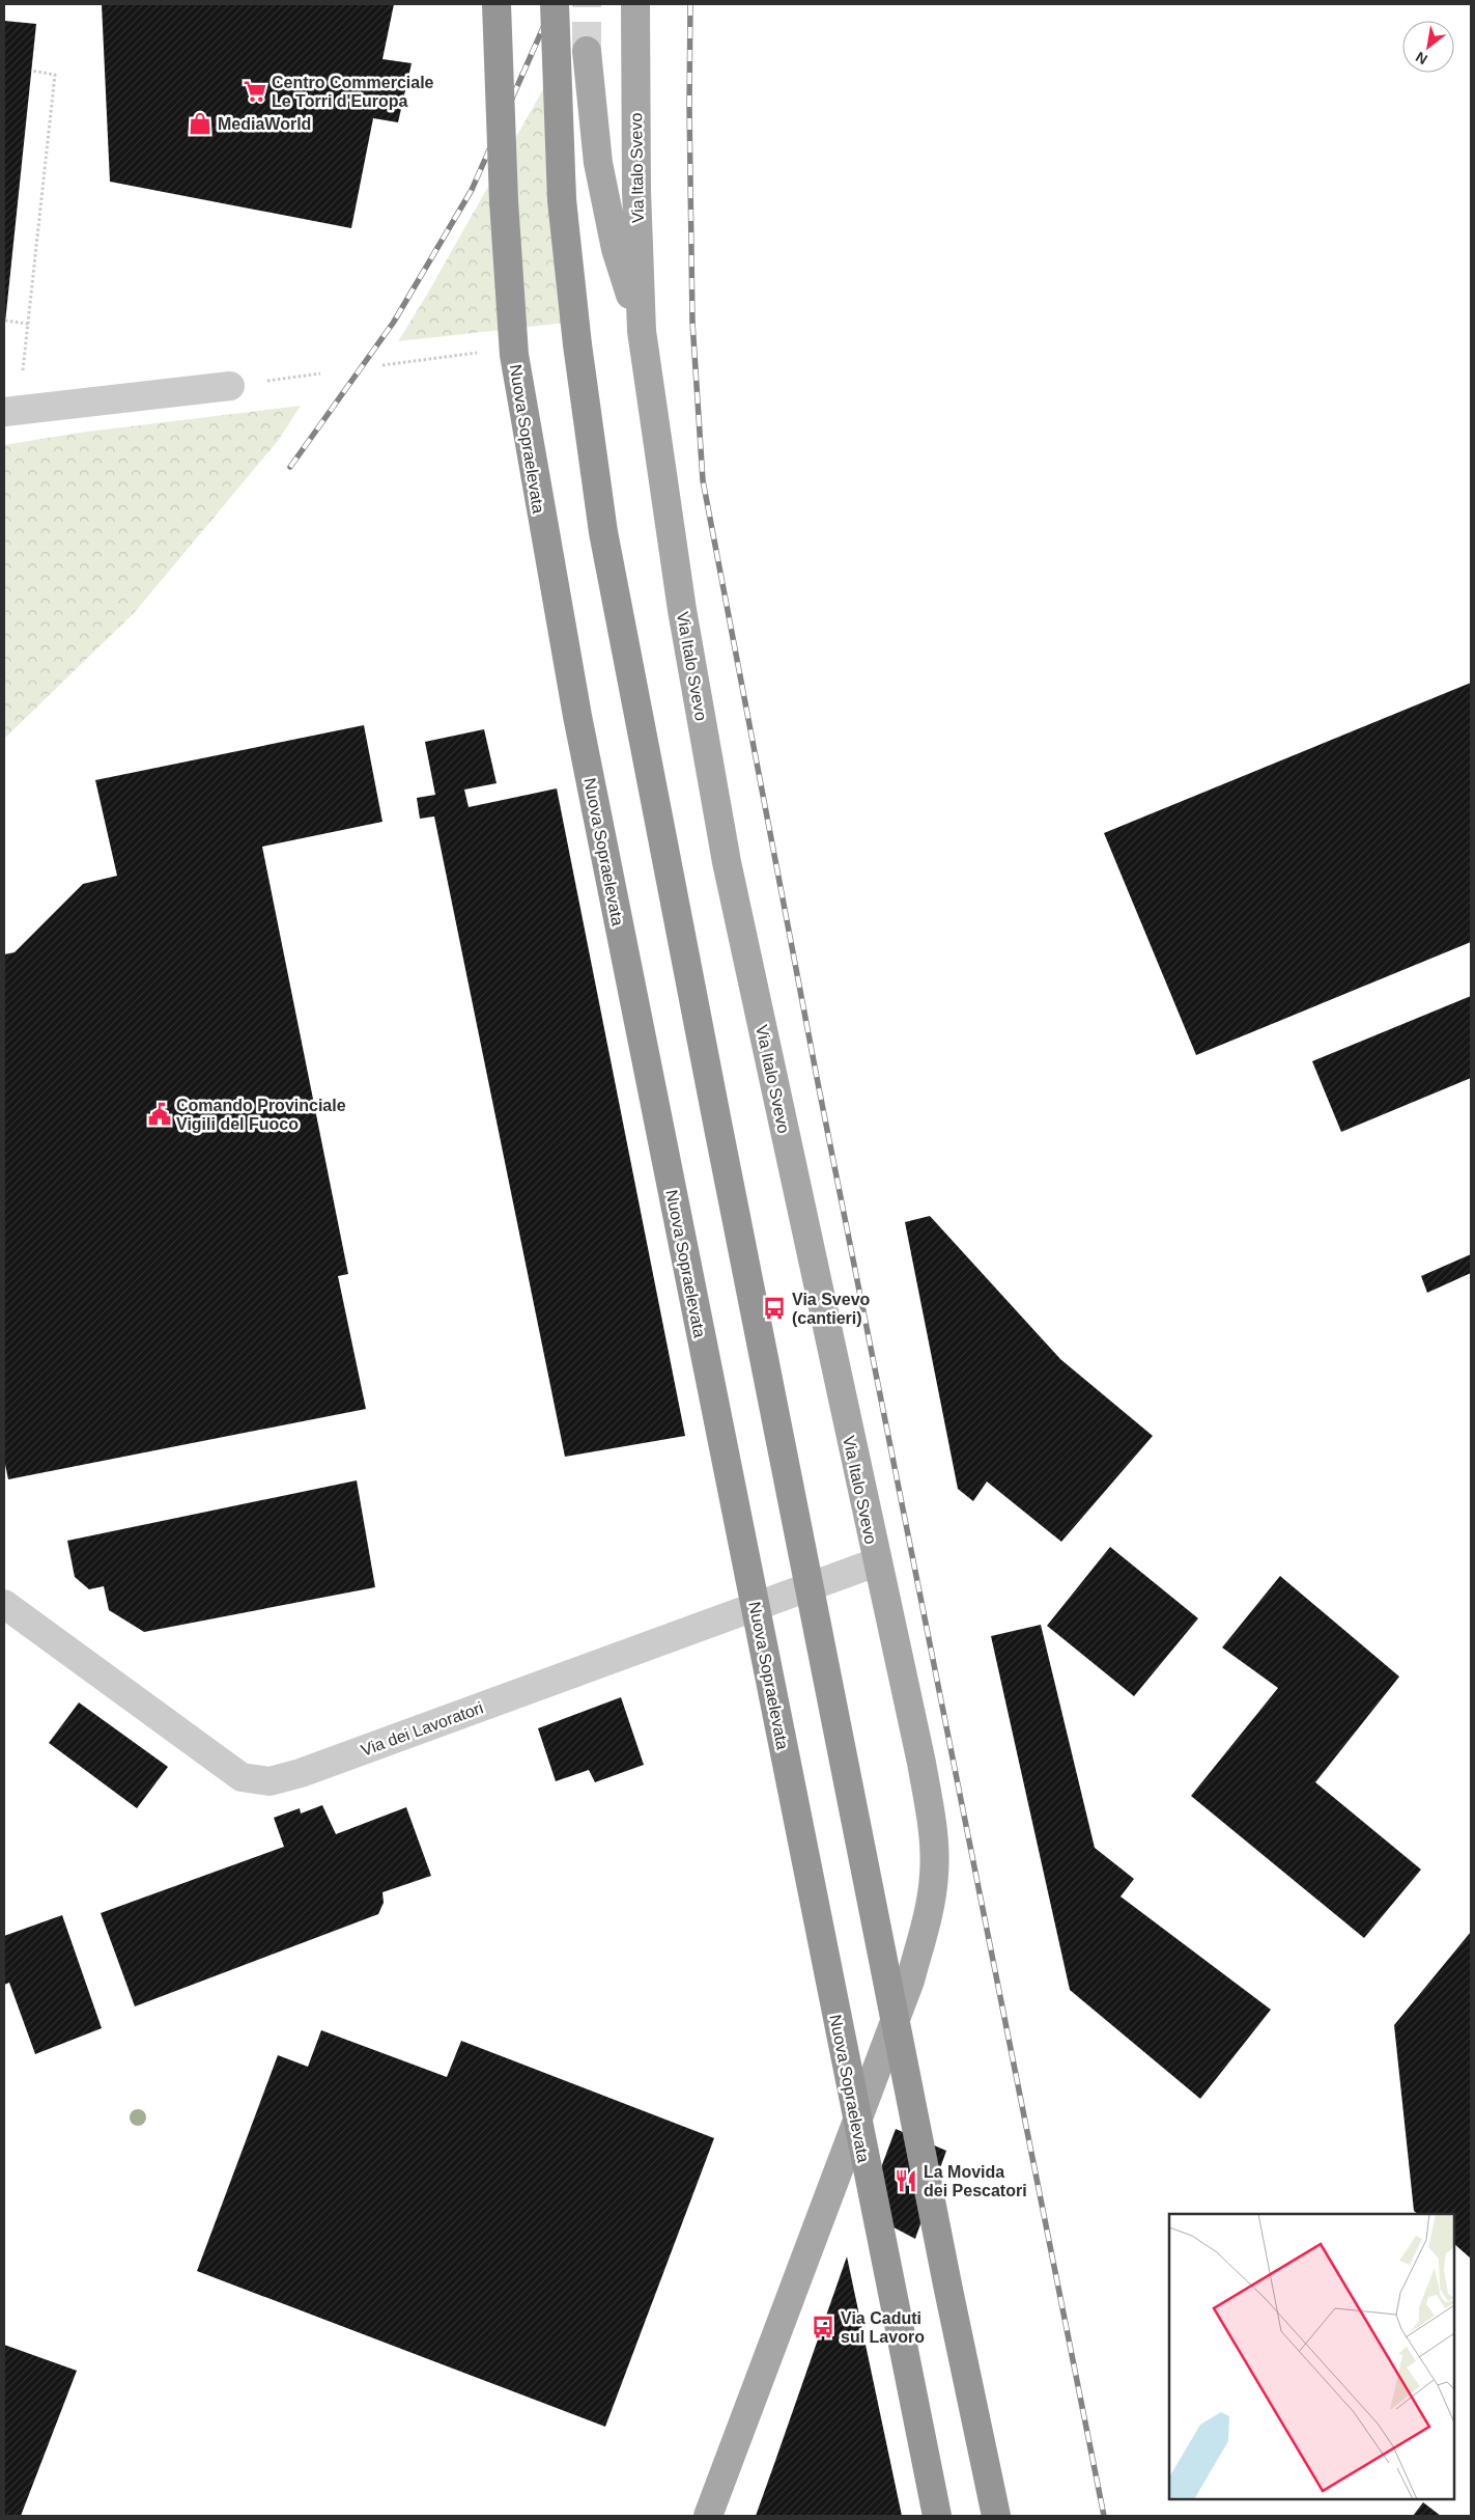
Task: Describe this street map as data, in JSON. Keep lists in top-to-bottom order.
{
  "streets": {
    "highway": ["Nuova Sopraelevata"],
    "main road": ["Via Italo Svevo"],
    "street": ["Via dei Lavoratori"]
  },
  "crossings": [
    ["Via Italo Svevo", "Via dei Lavoratori"]
  ],
  "places": {
    "supermarket": ["Centro Commerciale Le Torri d'Europa"],
    "shop": ["MediaWorld"],
    "public building": ["Comando Provinciale Vigili del Fuoco"],
    "bus stop": ["Via Svevo (cantieri)", "Via Caduti sul Lavoro"],
    "restaurant": ["La Movida dei Pescatori"]
  },
  "north": "bottom left"
}
